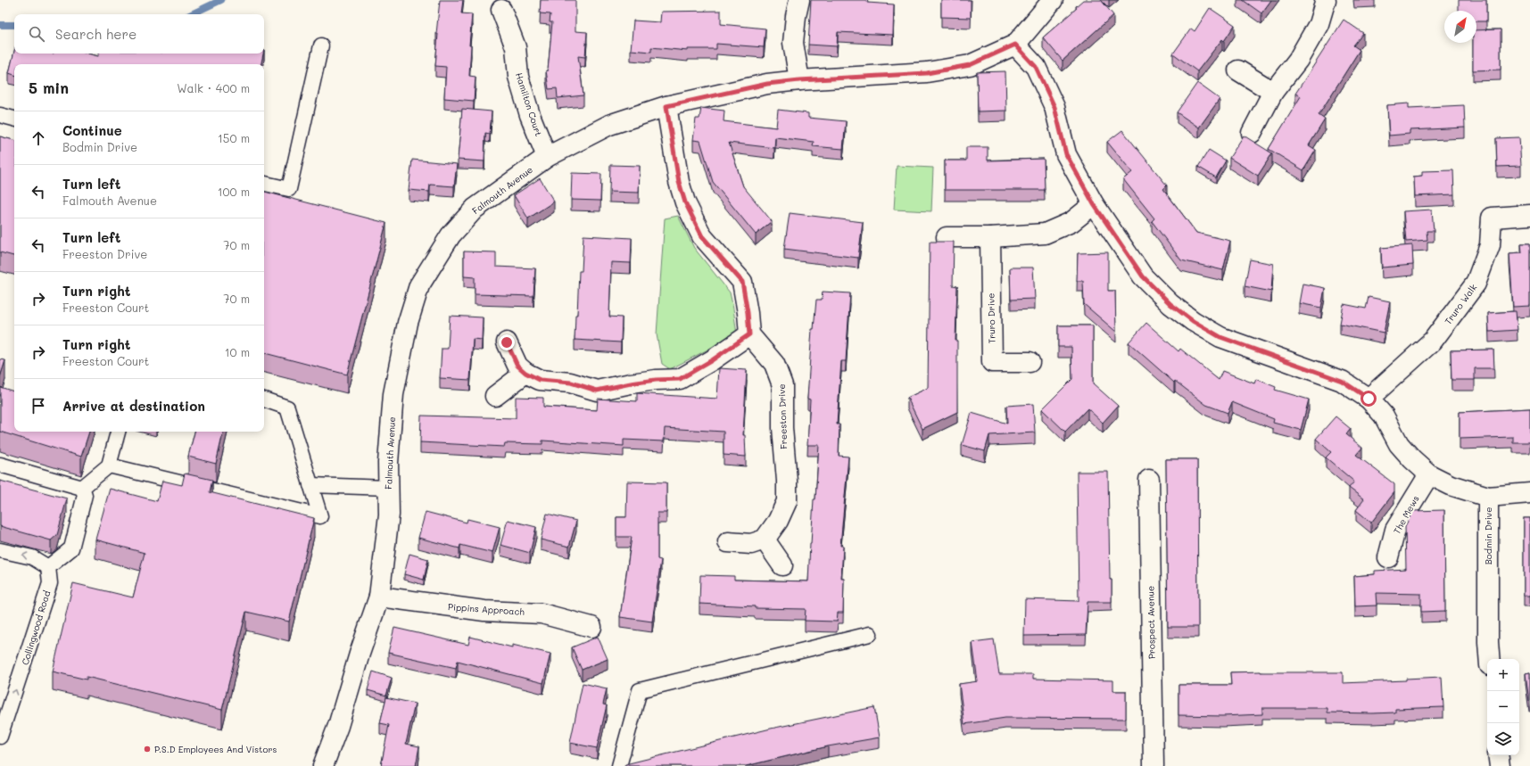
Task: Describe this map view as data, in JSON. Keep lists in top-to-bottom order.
{
  "streets": {
    "street": [
      "Hamilton Court",
      "Falmouth Avenue",
      "Truro Walk",
      "Truro Drive",
      "Freeston Drive",
      "The Mews",
      "Bodmin Drive",
      "Pippins Approach",
      "Prospect Avenue"
    ],
    "lane": ["Collingwood Road"]
  },
  "crossings": [
    ["Hamilton Court", "Falmouth Avenue"],
    ["Falmouth Avenue", "Bodmin Drive"],
    ["Falmouth Avenue", "Pippins Approach"],
    ["Truro Walk", "Bodmin Drive"],
    ["The Mews", "Bodmin Drive"]
  ],
  "one_way": ["Collingwood Road"],
  "places": ["P.S.D Employees And Vistors"],
  "north": "top right",
  "page": {
    "search": "Search here",
    "heading": ["5 min", "Walk · 400 m"],
    "list": [
      ["Continue", "Bodmin Drive", "150 m"],
      ["Turn left", "Falmouth Avenue", "100 m"],
      ["Turn left", "Freeston Drive", "70 m"],
      ["Turn right", "Freeston Court", "70 m"],
      ["Turn right", "Freeston Court", "10 m"],
      "Arrive at destination"
    ],
    "map_buttons": ["+", "−"]
  }
}
